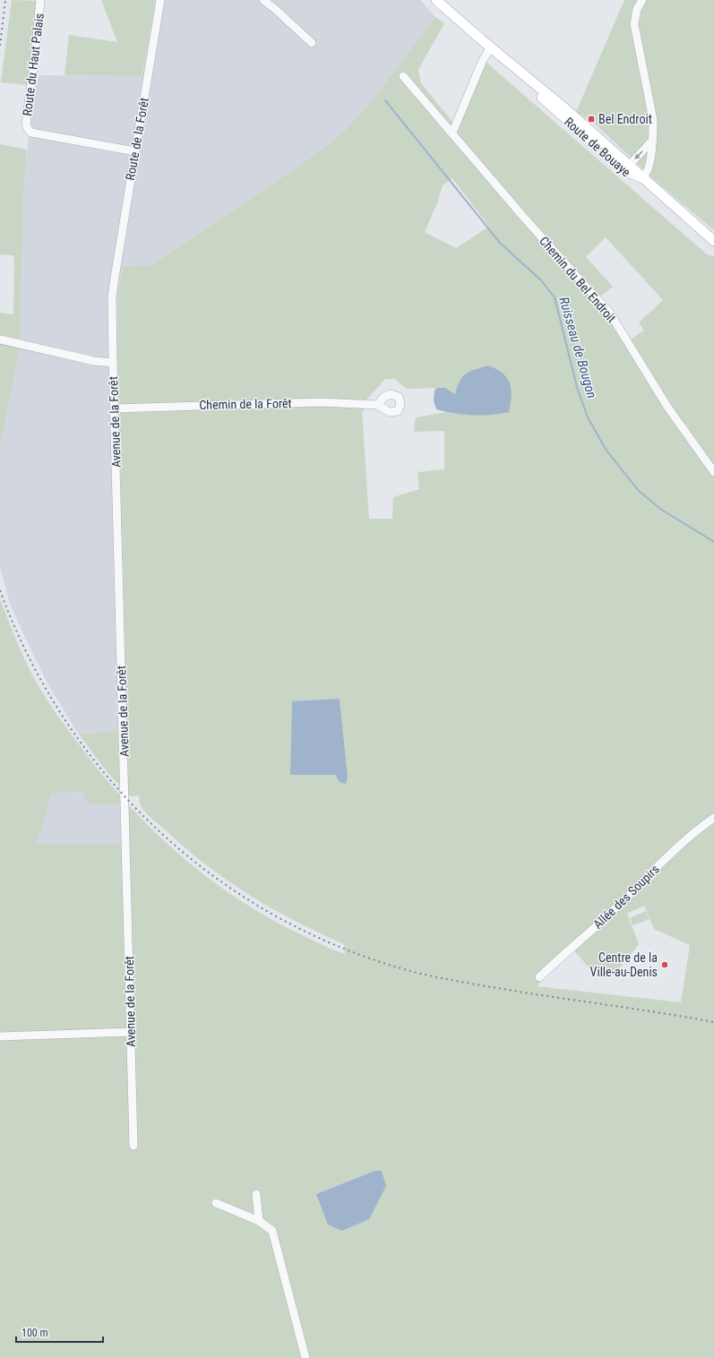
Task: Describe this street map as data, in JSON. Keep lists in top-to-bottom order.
{
  "streets": {
    "main road": ["Route de Bouaye"],
    "street": [
      "Route du Haut Palais",
      "Route de la Forêt",
      "Chemin du Bel Endroit",
      "Chemin de la Forêt",
      "Avenue de la Forêt",
      "Allée des Soupirs"
    ]
  },
  "crossings": [
    ["Route du Haut Palais", "Route de la Forêt"],
    ["Route de la Forêt", "Avenue de la Forêt"],
    ["Chemin de la Forêt", "Avenue de la Forêt"]
  ],
  "water": ["Ruisseau de Bougon"],
  "places": {
    "transit": ["Bel Endroit"],
    "other": ["Centre de la Ville-au-Denis"]
  },
  "scale_bar": "100 m"
}
